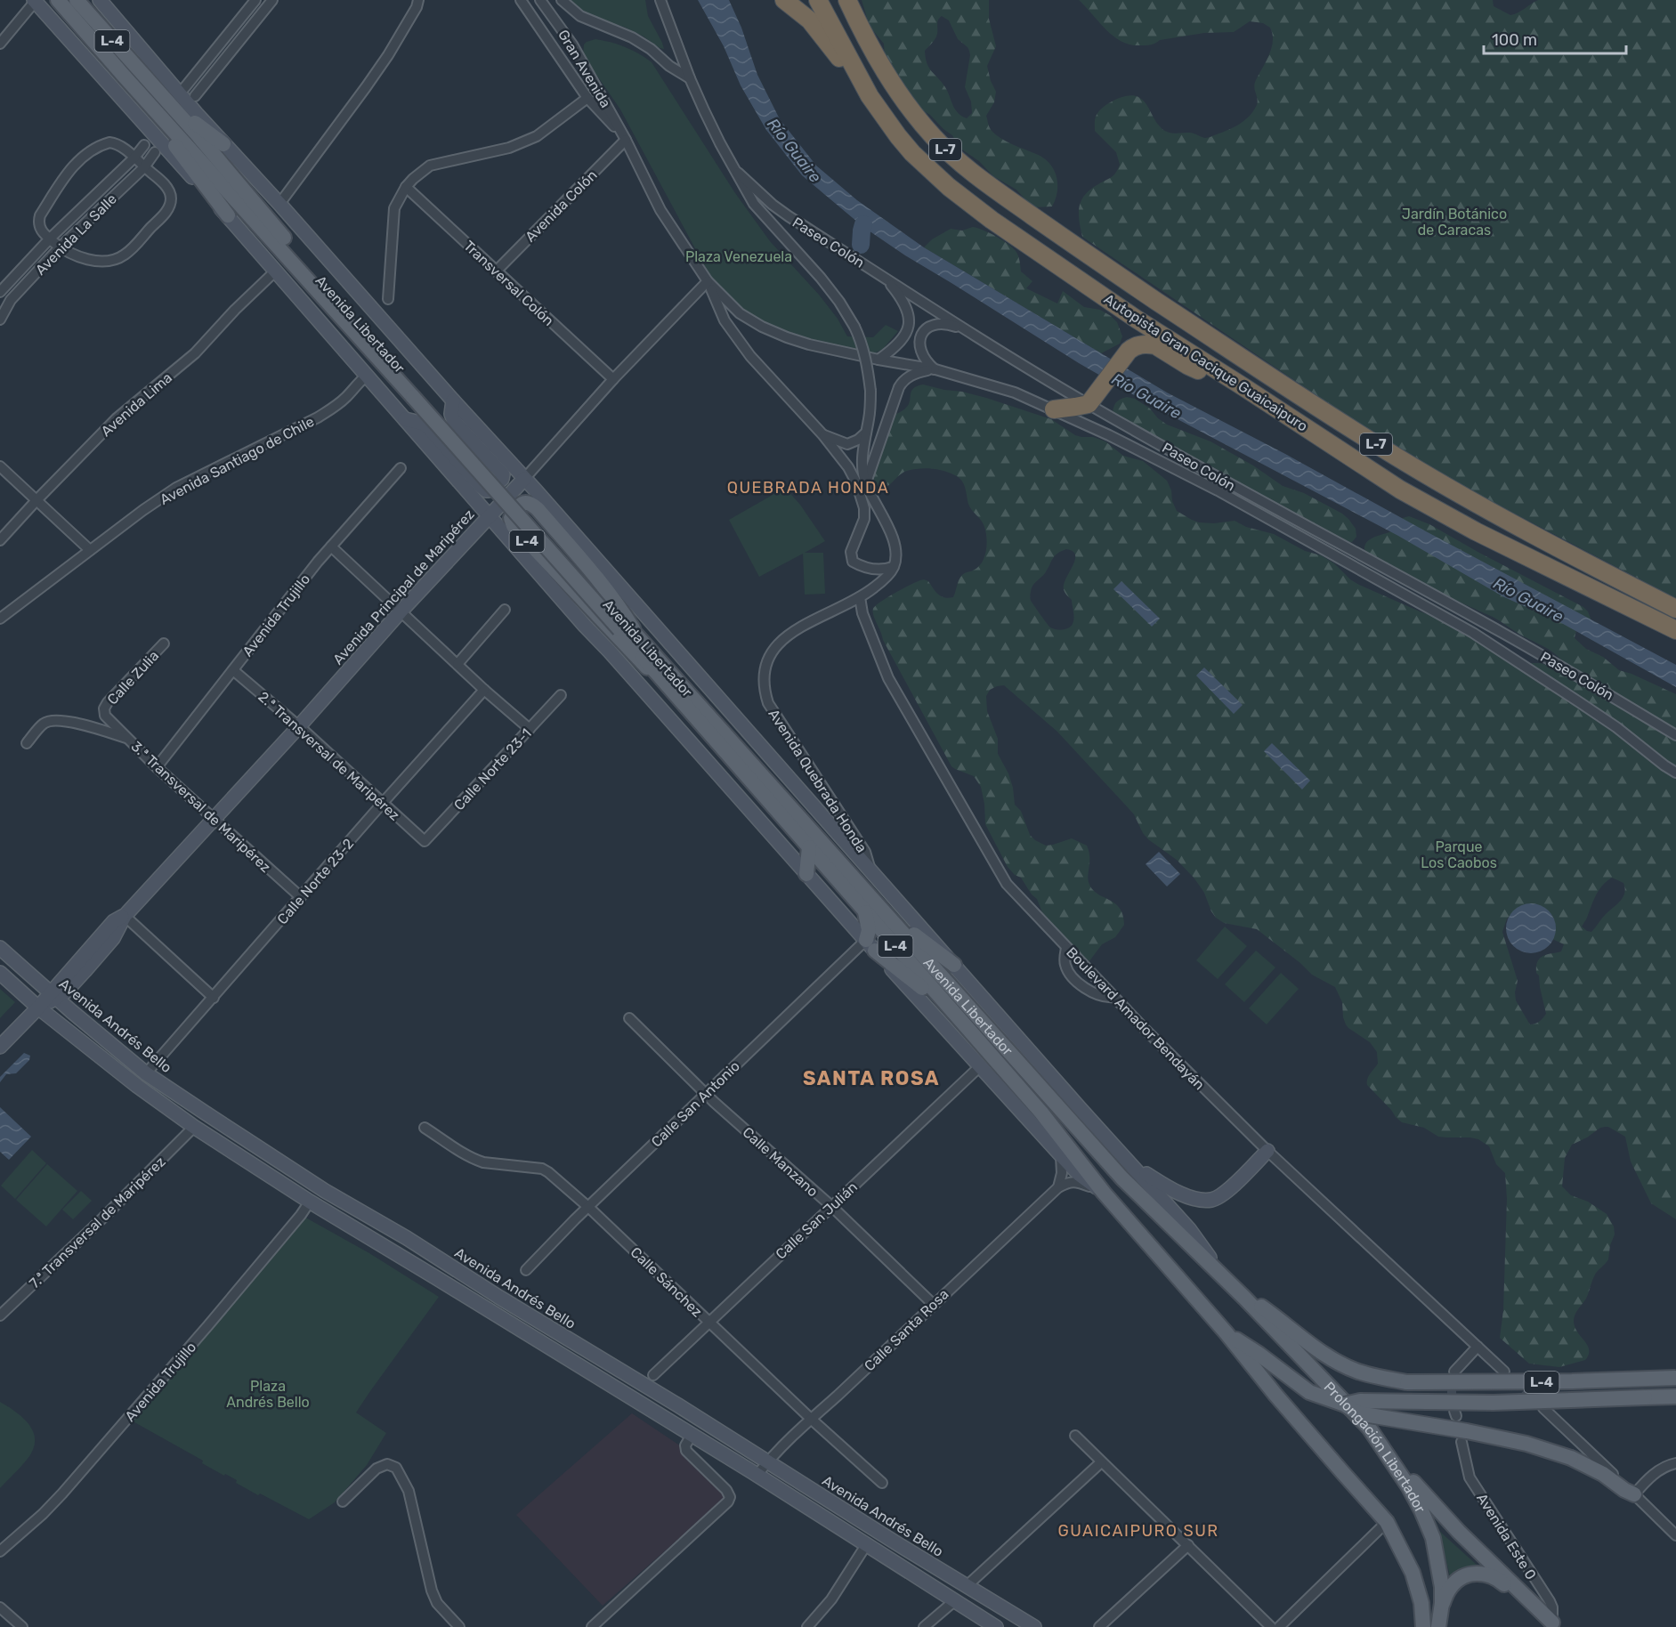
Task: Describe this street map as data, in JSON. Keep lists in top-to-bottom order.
{
  "streets": {
    "highway": ["L-7", "Autopista Gran Cacique Guaicaipuro"],
    "main road": [
      "L-4",
      "Avenida Libertador",
      "Avenida Principal de Maripérez",
      "Avenida Andrés Bello",
      "Prolongación Libertador"
    ],
    "street": [
      "Gran Avenida",
      "Avenida Colón",
      "Avenida La Salle",
      "Paseo Colón",
      "Transversal Colón",
      "Avenida Lima",
      "Avenida Santiago de Chile",
      "Avenida Trujillo",
      "Calle Zulia",
      "2.ª Transversal de Maripérez",
      "Calle Norte 23-1",
      "Avenida Quebrada Honda",
      "3.ª Transversal de Maripérez",
      "Calle Norte 23-2",
      "Boulevard Amador Bendayán",
      "Calle San Antonio",
      "Calle Manzano",
      "Calle San Julián",
      "7.ª Transversal de Maripérez",
      "Calle Sánchez",
      "Calle Santa Rosa",
      "Avenida Este 0"
    ]
  },
  "crossings": [
    ["L-4", "Avenida Libertador"],
    ["L-4", "Calle San Antonio"],
    ["L-4", "Prolongación Libertador"],
    ["L-4", "Avenida Este 0"],
    ["Gran Avenida", "Avenida Colón"],
    ["Gran Avenida", "Paseo Colón"],
    ["Avenida Colón", "Paseo Colón"],
    ["Avenida Colón", "Transversal Colón"],
    ["Paseo Colón", "Avenida Principal de Maripérez"],
    ["Transversal Colón", "Avenida Principal de Maripérez"],
    ["Avenida Libertador", "Avenida Lima"],
    ["Avenida Libertador", "Avenida Santiago de Chile"],
    ["Avenida Libertador", "Avenida Principal de Maripérez"],
    ["Avenida Libertador", "Avenida Quebrada Honda"],
    ["Avenida Libertador", "Calle San Antonio"],
    ["Avenida Libertador", "Calle San Julián"],
    ["Avenida Libertador", "Prolongación Libertador"],
    ["Avenida Principal de Maripérez", "2.ª Transversal de Maripérez"],
    ["Avenida Principal de Maripérez", "3.ª Transversal de Maripérez"],
    ["Avenida Principal de Maripérez", "Avenida Andrés Bello"],
    ["Avenida Trujillo", "2.ª Transversal de Maripérez"],
    ["Avenida Trujillo", "3.ª Transversal de Maripérez"],
    ["Calle Zulia", "3.ª Transversal de Maripérez"],
    ["2.ª Transversal de Maripérez", "Calle Norte 23-1"],
    ["2.ª Transversal de Maripérez", "Calle Norte 23-2"],
    ["Avenida Quebrada Honda", "Boulevard Amador Bendayán"],
    ["3.ª Transversal de Maripérez", "Calle Norte 23-2"],
    ["Calle Norte 23-2", "Avenida Andrés Bello"],
    ["Avenida Andrés Bello", "Calle Santa Rosa"],
    ["Calle San Antonio", "Calle Manzano"],
    ["Calle San Antonio", "Calle Sánchez"],
    ["Calle Manzano", "Calle San Julián"],
    ["Calle Manzano", "Calle Santa Rosa"],
    ["Calle San Julián", "Calle Sánchez"],
    ["Calle Sánchez", "Calle Santa Rosa"]
  ],
  "districts": ["QUEBRADA HONDA", "SANTA ROSA", "GUAICAIPURO SUR"],
  "water": ["Río Guaire"],
  "parks": [
    "Jardín Botánico de Caracas",
    "Plaza Venezuela",
    "Parque Los Caobos",
    "Plaza Andrés Bello"
  ],
  "scale_bar": "100 m"
}
